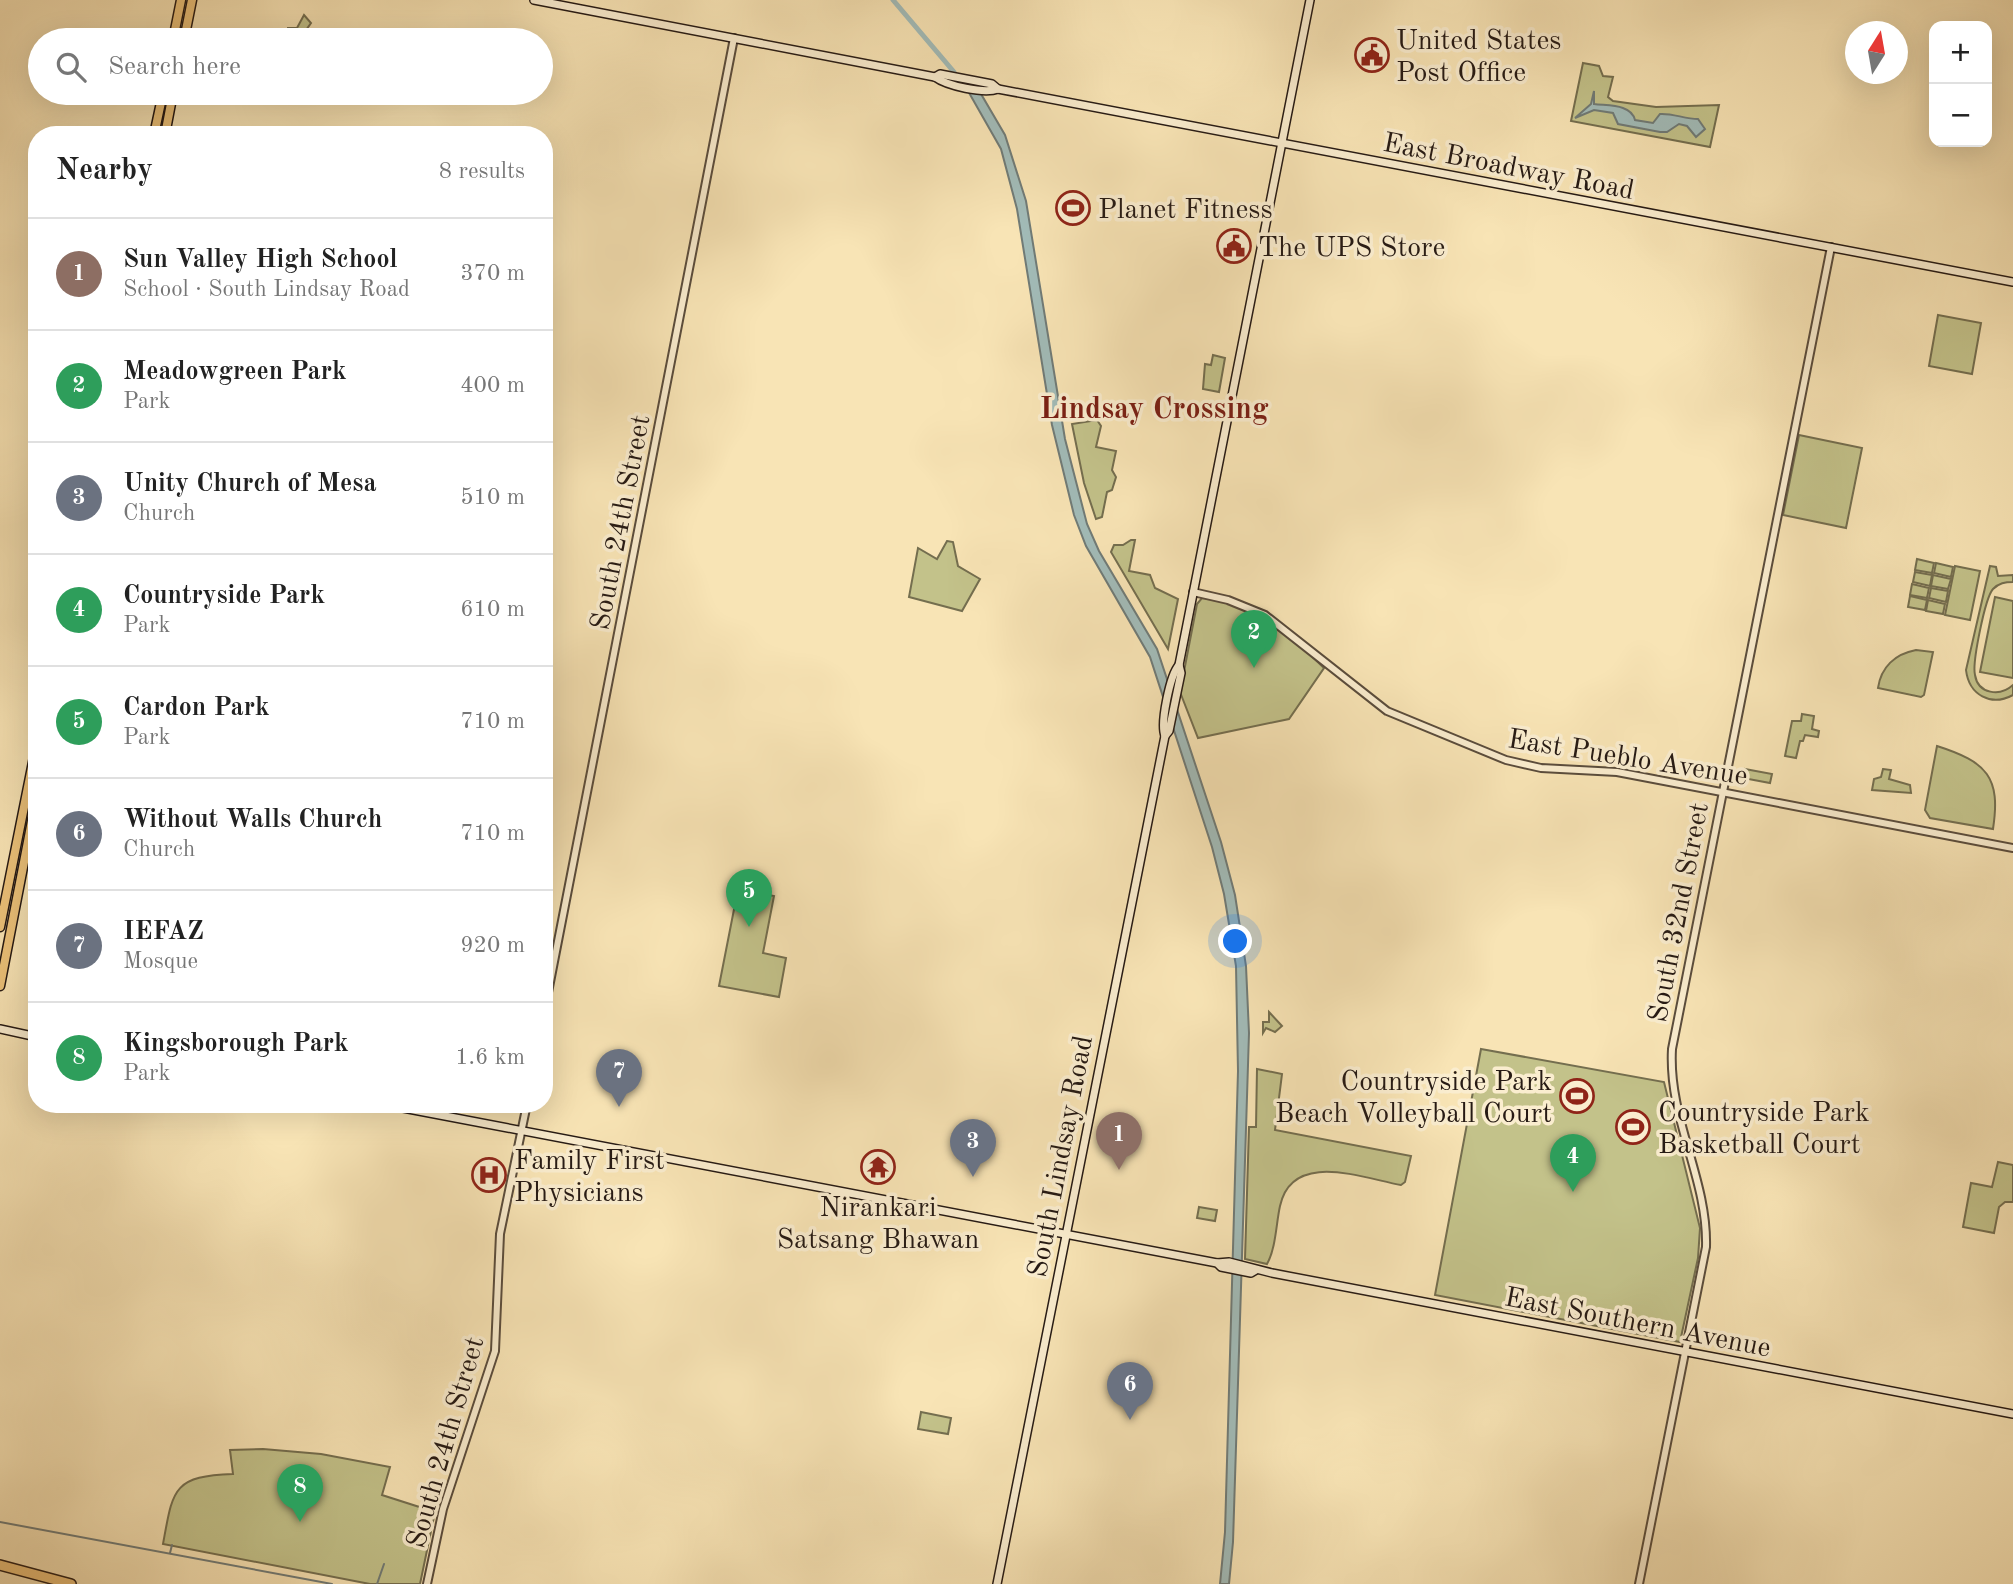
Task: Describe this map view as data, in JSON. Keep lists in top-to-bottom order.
{
  "streets": {
    "main road": ["East Broadway Road", "South Lindsay Road", "East Southern Avenue"],
    "street": ["South 24th Street", "East Pueblo Avenue", "South 32nd Street"]
  },
  "crossings": [
    ["East Broadway Road", "South 24th Street"],
    ["East Broadway Road", "South 32nd Street"],
    ["East Broadway Road", "South Lindsay Road"],
    ["South 24th Street", "East Southern Avenue"],
    ["East Pueblo Avenue", "South 32nd Street"],
    ["East Pueblo Avenue", "South Lindsay Road"],
    ["South 32nd Street", "East Southern Avenue"],
    ["South Lindsay Road", "East Southern Avenue"]
  ],
  "districts": ["Lindsay Crossing"],
  "places": {
    "public building": ["United States Post Office", "The UPS Store"],
    "sports": ["Planet Fitness", "Countryside Park Beach Volleyball Court", "Countryside Park Basketball Court"],
    "temple": ["Nirankari Satsang Bhawan"],
    "hospital": ["Family First Physicians"]
  },
  "north": "top",
  "page": {
    "map_buttons": ["+", "−"],
    "search": "Search here",
    "heading": ["Nearby", "8 results"],
    "list": [
      {
        "mark": "1",
        "name": "Sun Valley High School",
        "note": "School · South Lindsay Road",
        "value": "370 m"
      },
      {
        "mark": "2",
        "name": "Meadowgreen Park",
        "note": "Park",
        "value": "400 m"
      },
      {
        "mark": "3",
        "name": "Unity Church of Mesa",
        "note": "Church",
        "value": "510 m"
      },
      {
        "mark": "4",
        "name": "Countryside Park",
        "note": "Park",
        "value": "610 m"
      },
      {
        "mark": "5",
        "name": "Cardon Park",
        "note": "Park",
        "value": "710 m"
      },
      {
        "mark": "6",
        "name": "Without Walls Church",
        "note": "Church",
        "value": "710 m"
      },
      {
        "mark": "7",
        "name": "IEFAZ",
        "note": "Mosque",
        "value": "920 m"
      },
      {
        "mark": "8",
        "name": "Kingsborough Park",
        "note": "Park",
        "value": "1.6 km"
      }
    ],
    "pins": [
      "2",
      "5",
      "7",
      "1",
      "3",
      "4",
      "6",
      "8"
    ]
  }
}
